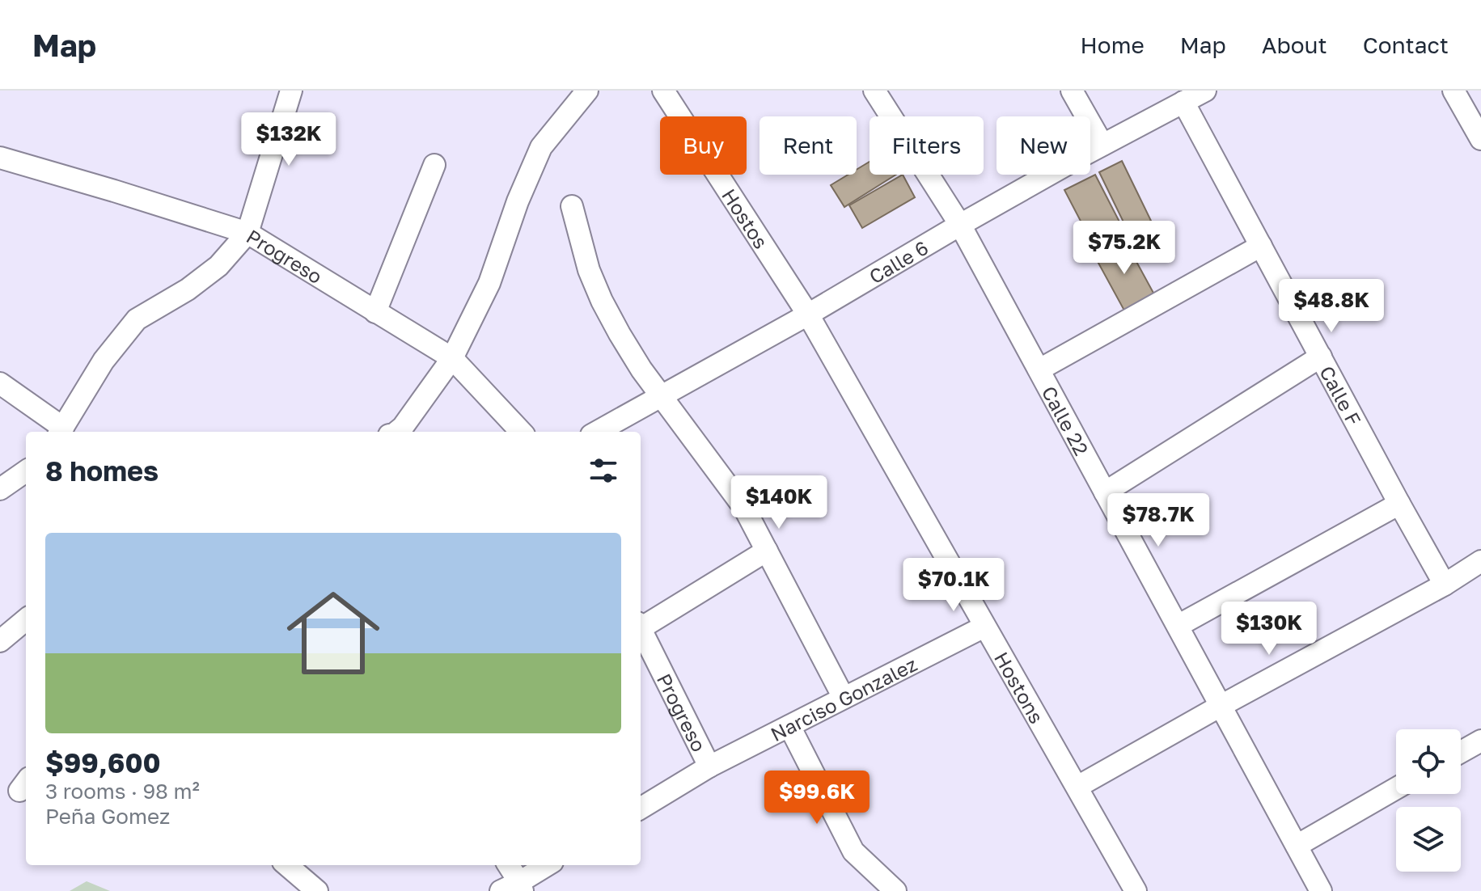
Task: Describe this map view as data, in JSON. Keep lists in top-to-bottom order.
{
  "streets": {
    "street": [
      "Hostos",
      "Progreso",
      "Calle 6",
      "Calle F",
      "Calle 22",
      "Hostons",
      "Narciso Gonzalez"
    ]
  },
  "crossings": [
    ["Hostos", "Calle 6"],
    ["Hostos", "Hostons"],
    ["Progreso", "Narciso Gonzalez"],
    ["Calle 6", "Calle F"],
    ["Calle 6", "Calle 22"],
    ["Calle 6", "Hostons"],
    ["Hostons", "Narciso Gonzalez"]
  ],
  "page": {
    "header": "Map",
    "nav": [
      "Home",
      "Map",
      "About",
      "Contact"
    ],
    "price": [
      "$132K",
      "$75.2K",
      "$48.8K",
      "$140K",
      "$78.7K",
      "$70.1K",
      "$130K",
      "$99.6K"
    ],
    "chip": [
      "Buy",
      "Rent",
      "Filters",
      "New"
    ],
    "heading": "8 homes",
    "list": [
      {
        "name": "$99,600",
        "note": "3 rooms · 98 m² · Peña Gomez"
      }
    ]
  }
}
